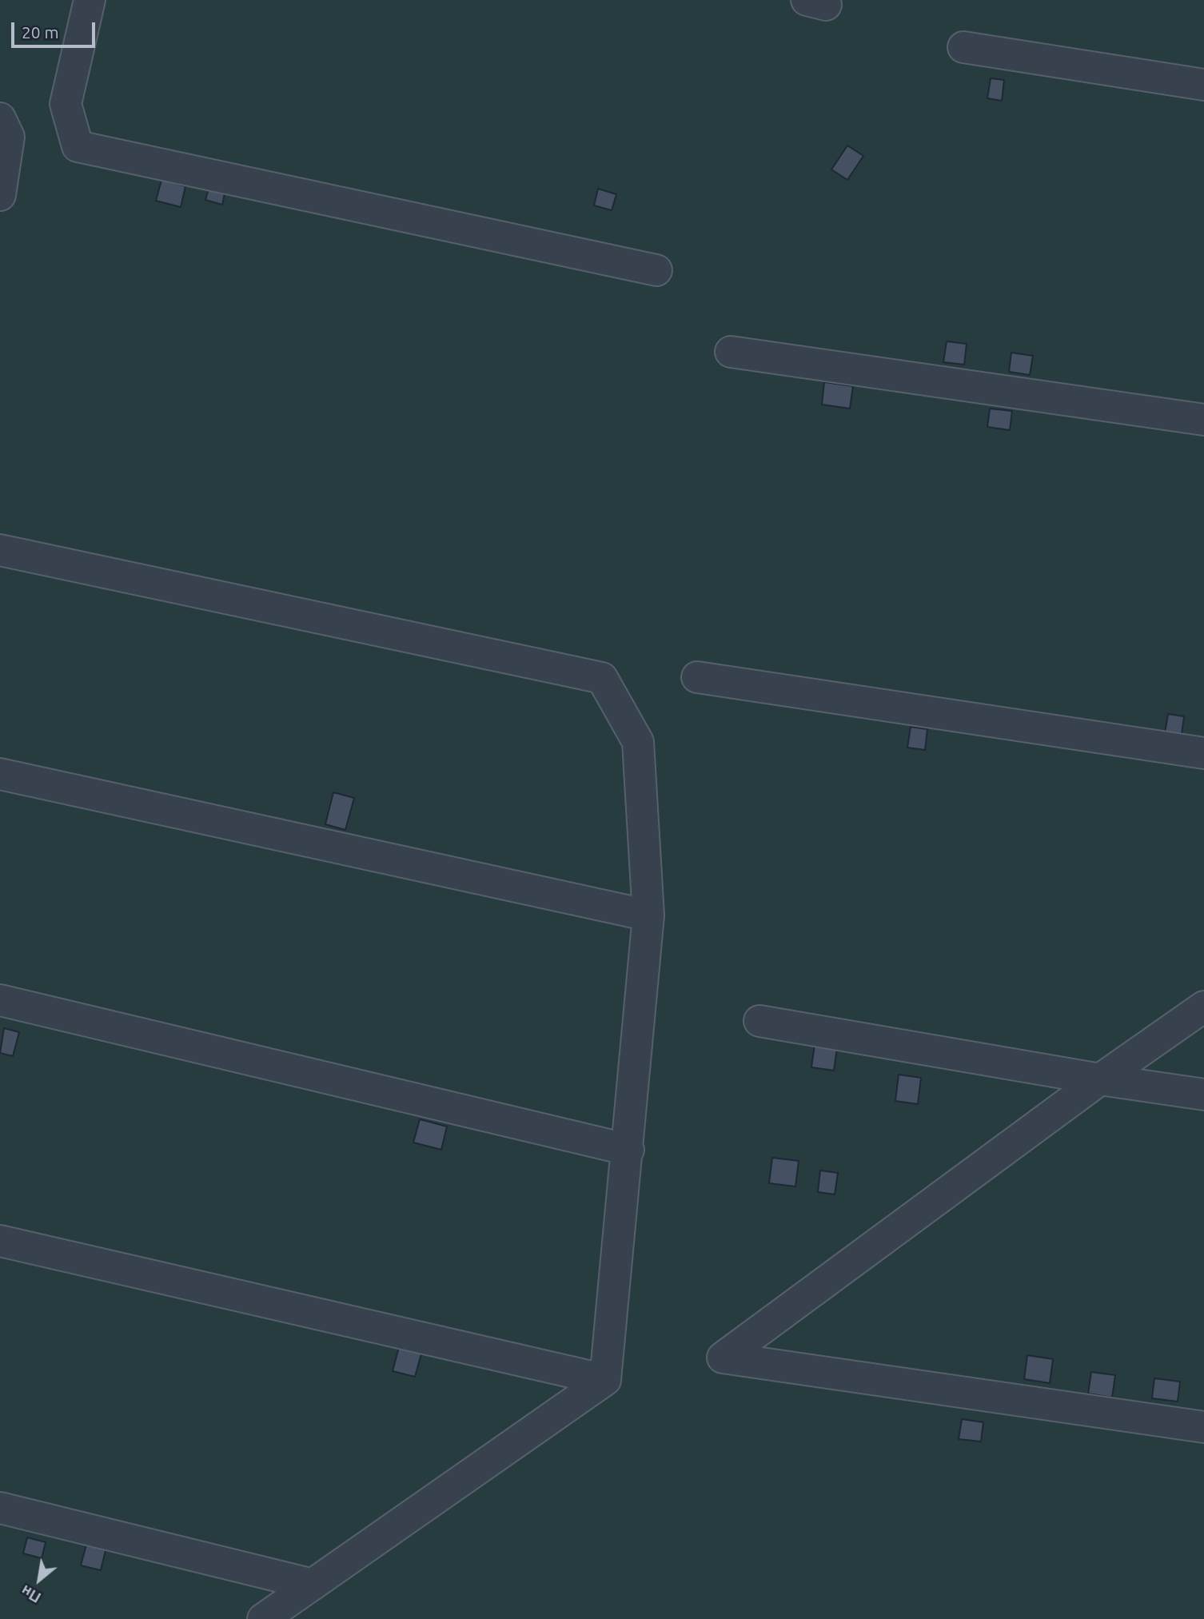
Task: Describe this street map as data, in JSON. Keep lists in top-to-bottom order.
{
  "scale_bar": "20 m",
  "north": "bottom left"
}
